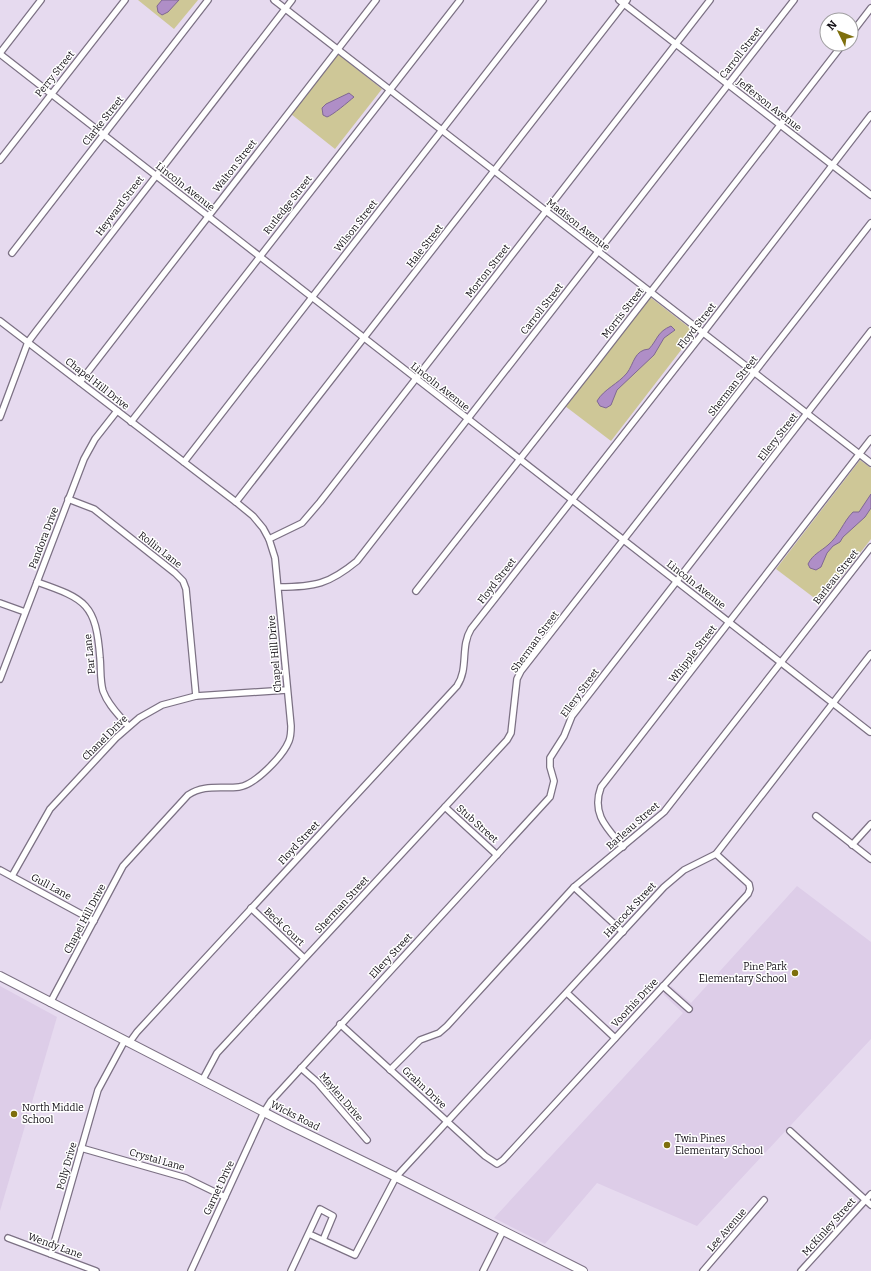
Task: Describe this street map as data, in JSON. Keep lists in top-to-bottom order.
{
  "streets": {
    "main road": ["Wicks Road"],
    "street": [
      "Carroll Street",
      "Perry Street",
      "Jefferson Avenue",
      "Clarke Street",
      "Walton Street",
      "Lincoln Avenue",
      "Rutledge Street",
      "Heyward Street",
      "Madison Avenue",
      "Wilson Street",
      "Hale Street",
      "Morton Street",
      "Morris Street",
      "Floyd Street",
      "Chapel Hill Drive",
      "Sherman Street",
      "Ellery Street",
      "Pandora Drive",
      "Rollin Lane",
      "Barleau Street",
      "Par Lane",
      "Whipple Street",
      "Chanel Drive",
      "Stub Street",
      "Gull Lane",
      "Hancock Street",
      "Beck Court",
      "Voorhis Drive",
      "Grahn Drive",
      "Maylen Drive",
      "Crystal Lane",
      "Polly Drive",
      "Garnet Drive",
      "McKinley Street",
      "Lee Avenue",
      "Wendy Lane"
    ]
  },
  "crossings": [
    ["Carroll Street", "Jefferson Avenue"],
    ["Carroll Street", "Lincoln Avenue"],
    ["Carroll Street", "Madison Avenue"],
    ["Carroll Street", "Chapel Hill Drive"],
    ["Perry Street", "Lincoln Avenue"],
    ["Jefferson Avenue", "Hale Street"],
    ["Jefferson Avenue", "Morton Street"],
    ["Jefferson Avenue", "Morris Street"],
    ["Jefferson Avenue", "Floyd Street"],
    ["Clarke Street", "Lincoln Avenue"],
    ["Walton Street", "Lincoln Avenue"],
    ["Walton Street", "Madison Avenue"],
    ["Walton Street", "Chapel Hill Drive"],
    ["Lincoln Avenue", "Rutledge Street"],
    ["Lincoln Avenue", "Heyward Street"],
    ["Lincoln Avenue", "Wilson Street"],
    ["Lincoln Avenue", "Hale Street"],
    ["Lincoln Avenue", "Morton Street"],
    ["Lincoln Avenue", "Morris Street"],
    ["Lincoln Avenue", "Floyd Street"],
    ["Lincoln Avenue", "Sherman Street"],
    ["Lincoln Avenue", "Ellery Street"],
    ["Lincoln Avenue", "Barleau Street"],
    ["Lincoln Avenue", "Whipple Street"],
    ["Lincoln Avenue", "Hancock Street"],
    ["Rutledge Street", "Madison Avenue"],
    ["Rutledge Street", "Chapel Hill Drive"],
    ["Heyward Street", "Madison Avenue"],
    ["Heyward Street", "Chapel Hill Drive"],
    ["Madison Avenue", "Wilson Street"],
    ["Madison Avenue", "Hale Street"],
    ["Madison Avenue", "Morton Street"],
    ["Madison Avenue", "Morris Street"],
    ["Madison Avenue", "Floyd Street"],
    ["Madison Avenue", "Sherman Street"],
    ["Madison Avenue", "Ellery Street"],
    ["Madison Avenue", "Whipple Street"],
    ["Wilson Street", "Chapel Hill Drive"],
    ["Hale Street", "Chapel Hill Drive"],
    ["Morton Street", "Chapel Hill Drive"],
    ["Floyd Street", "Beck Court"],
    ["Floyd Street", "Wicks Road"],
    ["Floyd Street", "Polly Drive"],
    ["Chapel Hill Drive", "Pandora Drive"],
    ["Chapel Hill Drive", "Chanel Drive"],
    ["Chapel Hill Drive", "Gull Lane"],
    ["Chapel Hill Drive", "Wicks Road"],
    ["Sherman Street", "Stub Street"],
    ["Sherman Street", "Beck Court"],
    ["Sherman Street", "Wicks Road"],
    ["Ellery Street", "Stub Street"],
    ["Ellery Street", "Grahn Drive"],
    ["Ellery Street", "Maylen Drive"],
    ["Ellery Street", "Wicks Road"],
    ["Ellery Street", "Garnet Drive"],
    ["Pandora Drive", "Rollin Lane"],
    ["Pandora Drive", "Par Lane"],
    ["Rollin Lane", "Chanel Drive"],
    ["Barleau Street", "Whipple Street"],
    ["Barleau Street", "Grahn Drive"],
    ["Par Lane", "Chanel Drive"],
    ["Chanel Drive", "Gull Lane"],
    ["Hancock Street", "Voorhis Drive"],
    ["Hancock Street", "Grahn Drive"],
    ["Hancock Street", "Wicks Road"],
    ["Voorhis Drive", "Grahn Drive"],
    ["Wicks Road", "Polly Drive"],
    ["Wicks Road", "Garnet Drive"],
    ["Crystal Lane", "Polly Drive"],
    ["Crystal Lane", "Garnet Drive"],
    ["Polly Drive", "Wendy Lane"]
  ],
  "places": ["Pine Park Elementary School", "North Middle School", "Twin Pines Elementary School"],
  "north": "top left"
}
